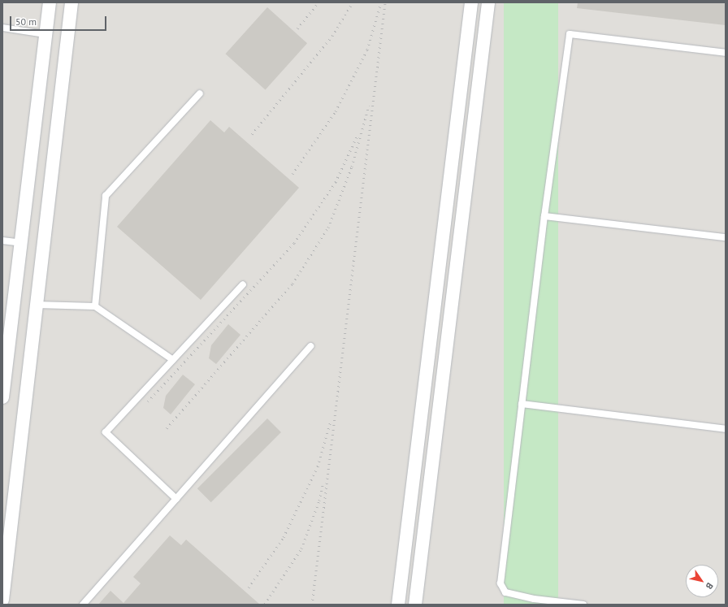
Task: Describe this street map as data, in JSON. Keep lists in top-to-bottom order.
{
  "scale_bar": "50 m",
  "north": "bottom right"
}
